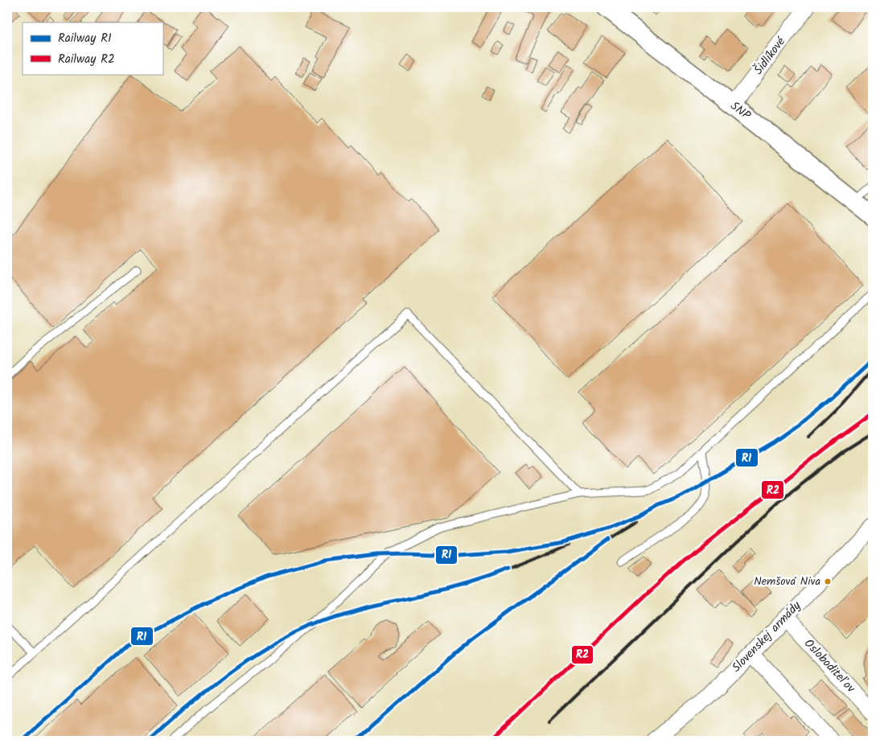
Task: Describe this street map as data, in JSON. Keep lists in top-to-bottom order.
{
  "streets": {
    "street": [
      "Šidlíkové",
      "SNP",
      "Slovenskej armády",
      "Osloboditeľov"
    ]
  },
  "crossings": [
    ["Šidlíkové", "SNP"],
    ["Slovenskej armády", "Osloboditeľov"]
  ],
  "places": ["Nemšová Niva"],
  "lines": ["rail line R1", "rail line R2"],
  "legend": ["Railway R1", "Railway R2"]
}
